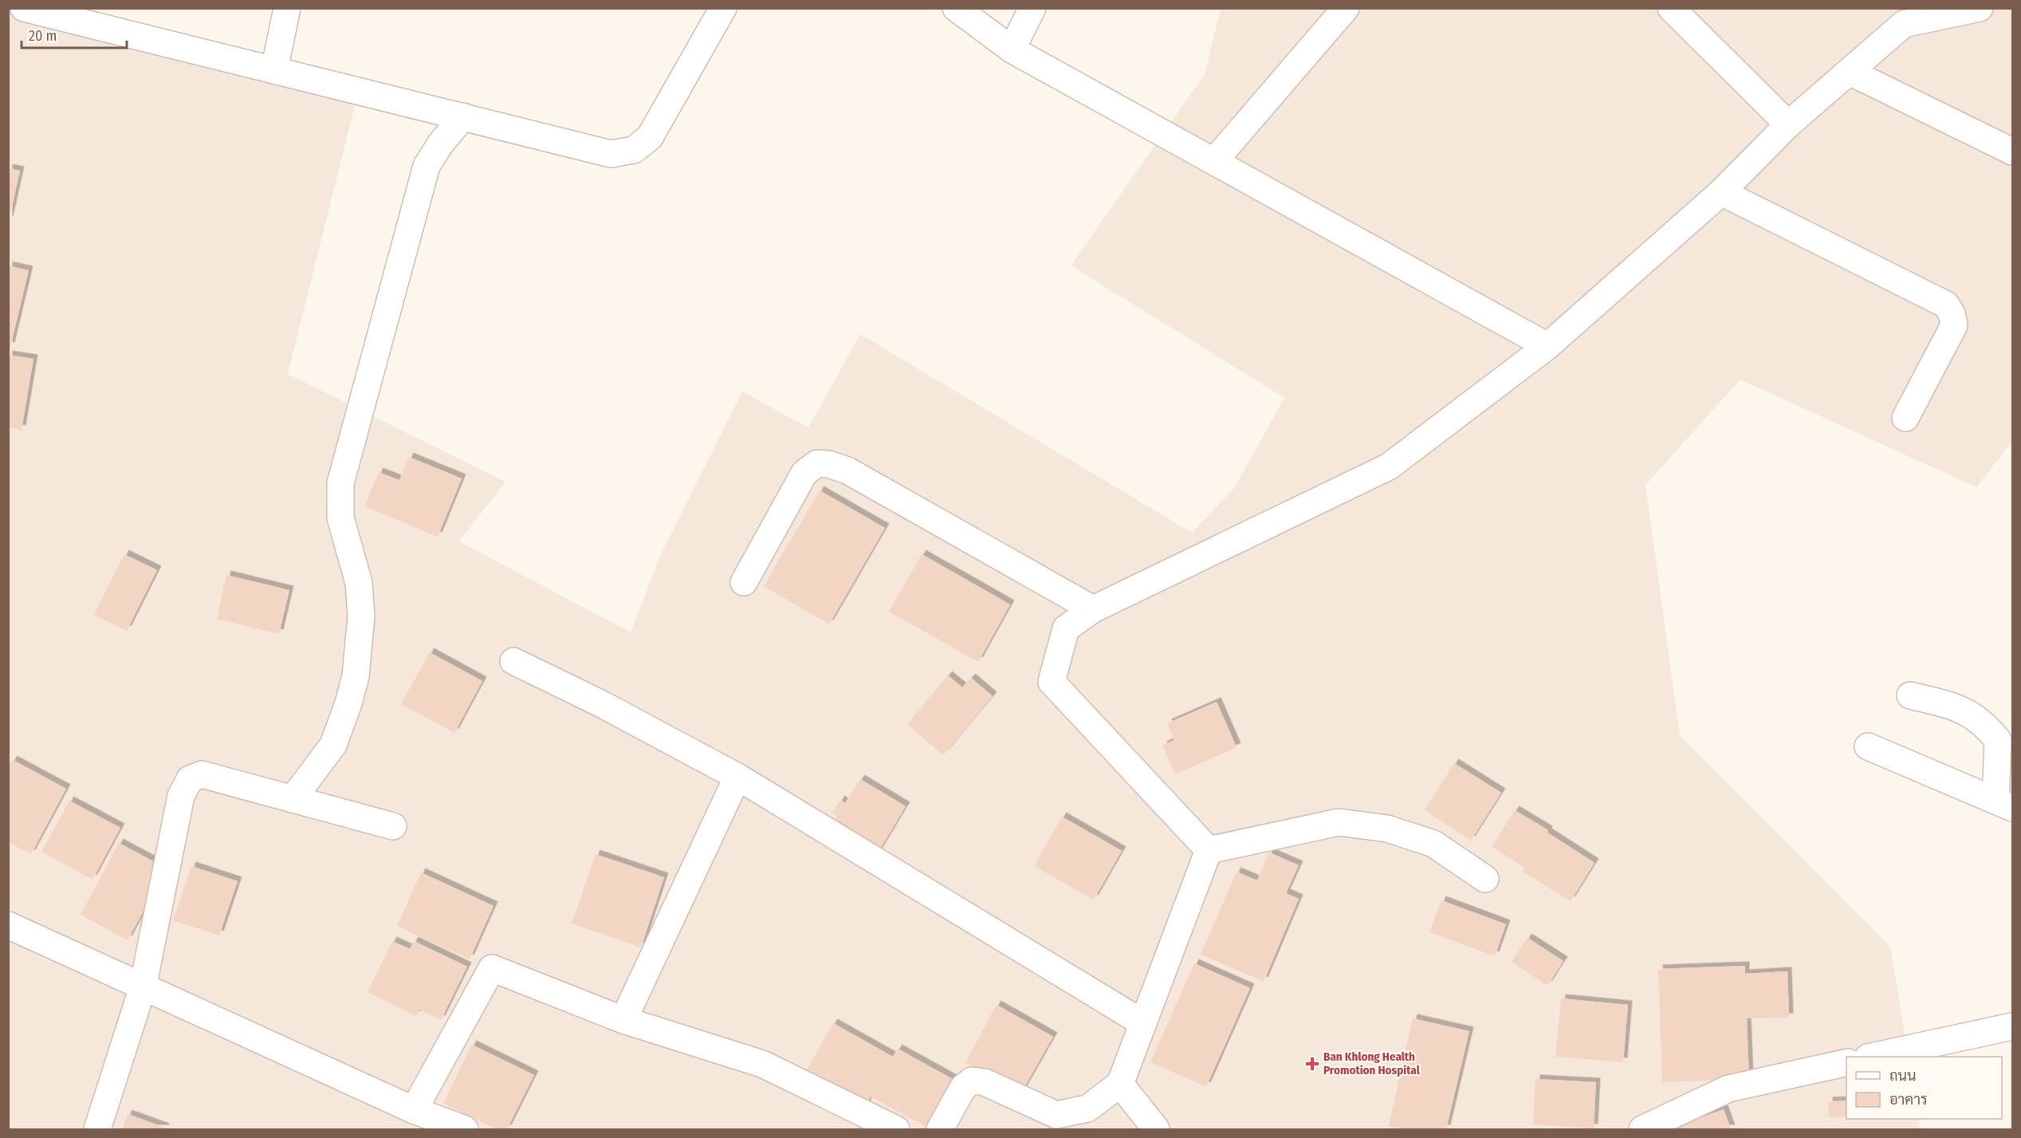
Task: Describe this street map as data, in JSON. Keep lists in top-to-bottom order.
{
  "places": {
    "health": ["Ban Khlong Health Promotion Hospital"]
  },
  "legend": ["ถนน", "อาคาร"],
  "scale_bar": "20 m"
}
